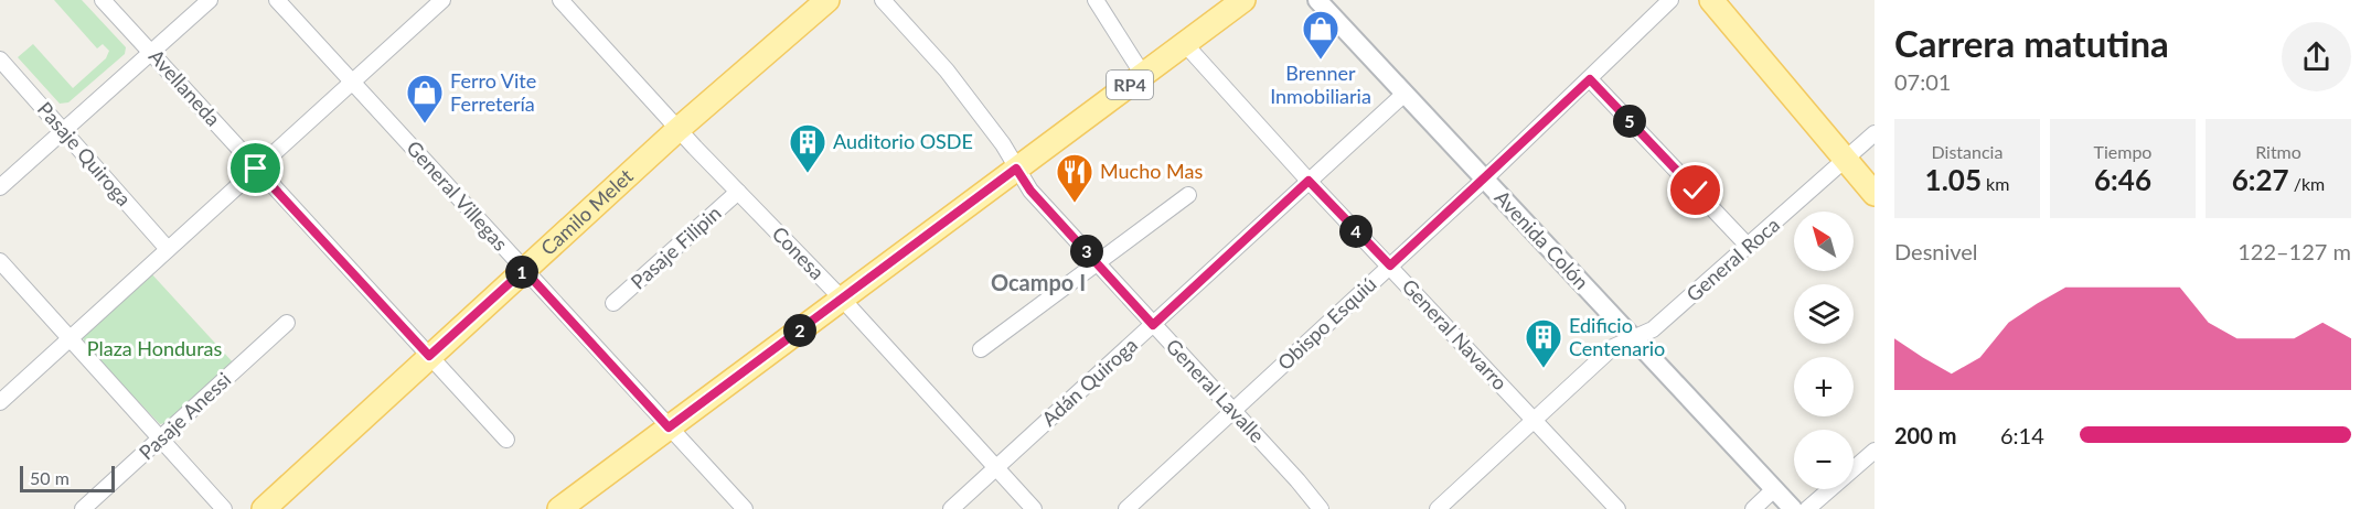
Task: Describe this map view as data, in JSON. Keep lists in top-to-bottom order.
{
  "streets": {
    "main road": ["RP4", "Camilo Melet"],
    "street": [
      "Avellaneda",
      "Pasaje Quiroga",
      "General Villegas",
      "Avenida Colón",
      "Pasaje Filipin",
      "Conesa",
      "General Roca",
      "Obispo Esquiú",
      "General Navarro",
      "Adán Quiroga",
      "General Lavalle",
      "Pasaje Anessi"
    ]
  },
  "crossings": [
    ["RP4", "General Villegas"],
    ["RP4", "Conesa"],
    ["RP4", "General Navarro"],
    ["RP4", "General Lavalle"],
    ["Avellaneda", "Camilo Melet"],
    ["General Villegas", "Camilo Melet"],
    ["Camilo Melet", "Conesa"],
    ["Avenida Colón", "General Roca"],
    ["Avenida Colón", "Obispo Esquiú"],
    ["Avenida Colón", "Adán Quiroga"],
    ["Pasaje Filipin", "Conesa"],
    ["Conesa", "Adán Quiroga"],
    ["General Roca", "General Navarro"],
    ["Obispo Esquiú", "General Navarro"],
    ["Obispo Esquiú", "General Lavalle"],
    ["General Navarro", "Adán Quiroga"],
    ["Adán Quiroga", "General Lavalle"]
  ],
  "districts": ["Ocampo I"],
  "parks": ["Plaza Honduras"],
  "places": {
    "shop": ["Brenner Inmobiliaria", "Ferro Vite Ferretería"],
    "building": ["Auditorio OSDE", "Edificio Centenario"],
    "restaurant": ["Mucho Mas"]
  },
  "scale_bar": "50 m",
  "north": "top left",
  "page": {
    "heading": ["Carrera matutina", "07:01"],
    "pins": [
      "5",
      "4",
      "3",
      "1",
      "2"
    ],
    "stats": [
      ["Distancia", "1.05 km"],
      ["Tiempo", "6:46"],
      ["Ritmo", "6:27 /km"]
    ],
    "map_buttons": ["+", "−"],
    "chart": ["Desnivel", "122–127 m"],
    "list": [
      {
        "name": "200 m",
        "note": "6:14"
      }
    ],
    "scale": "50 m"
  }
}
